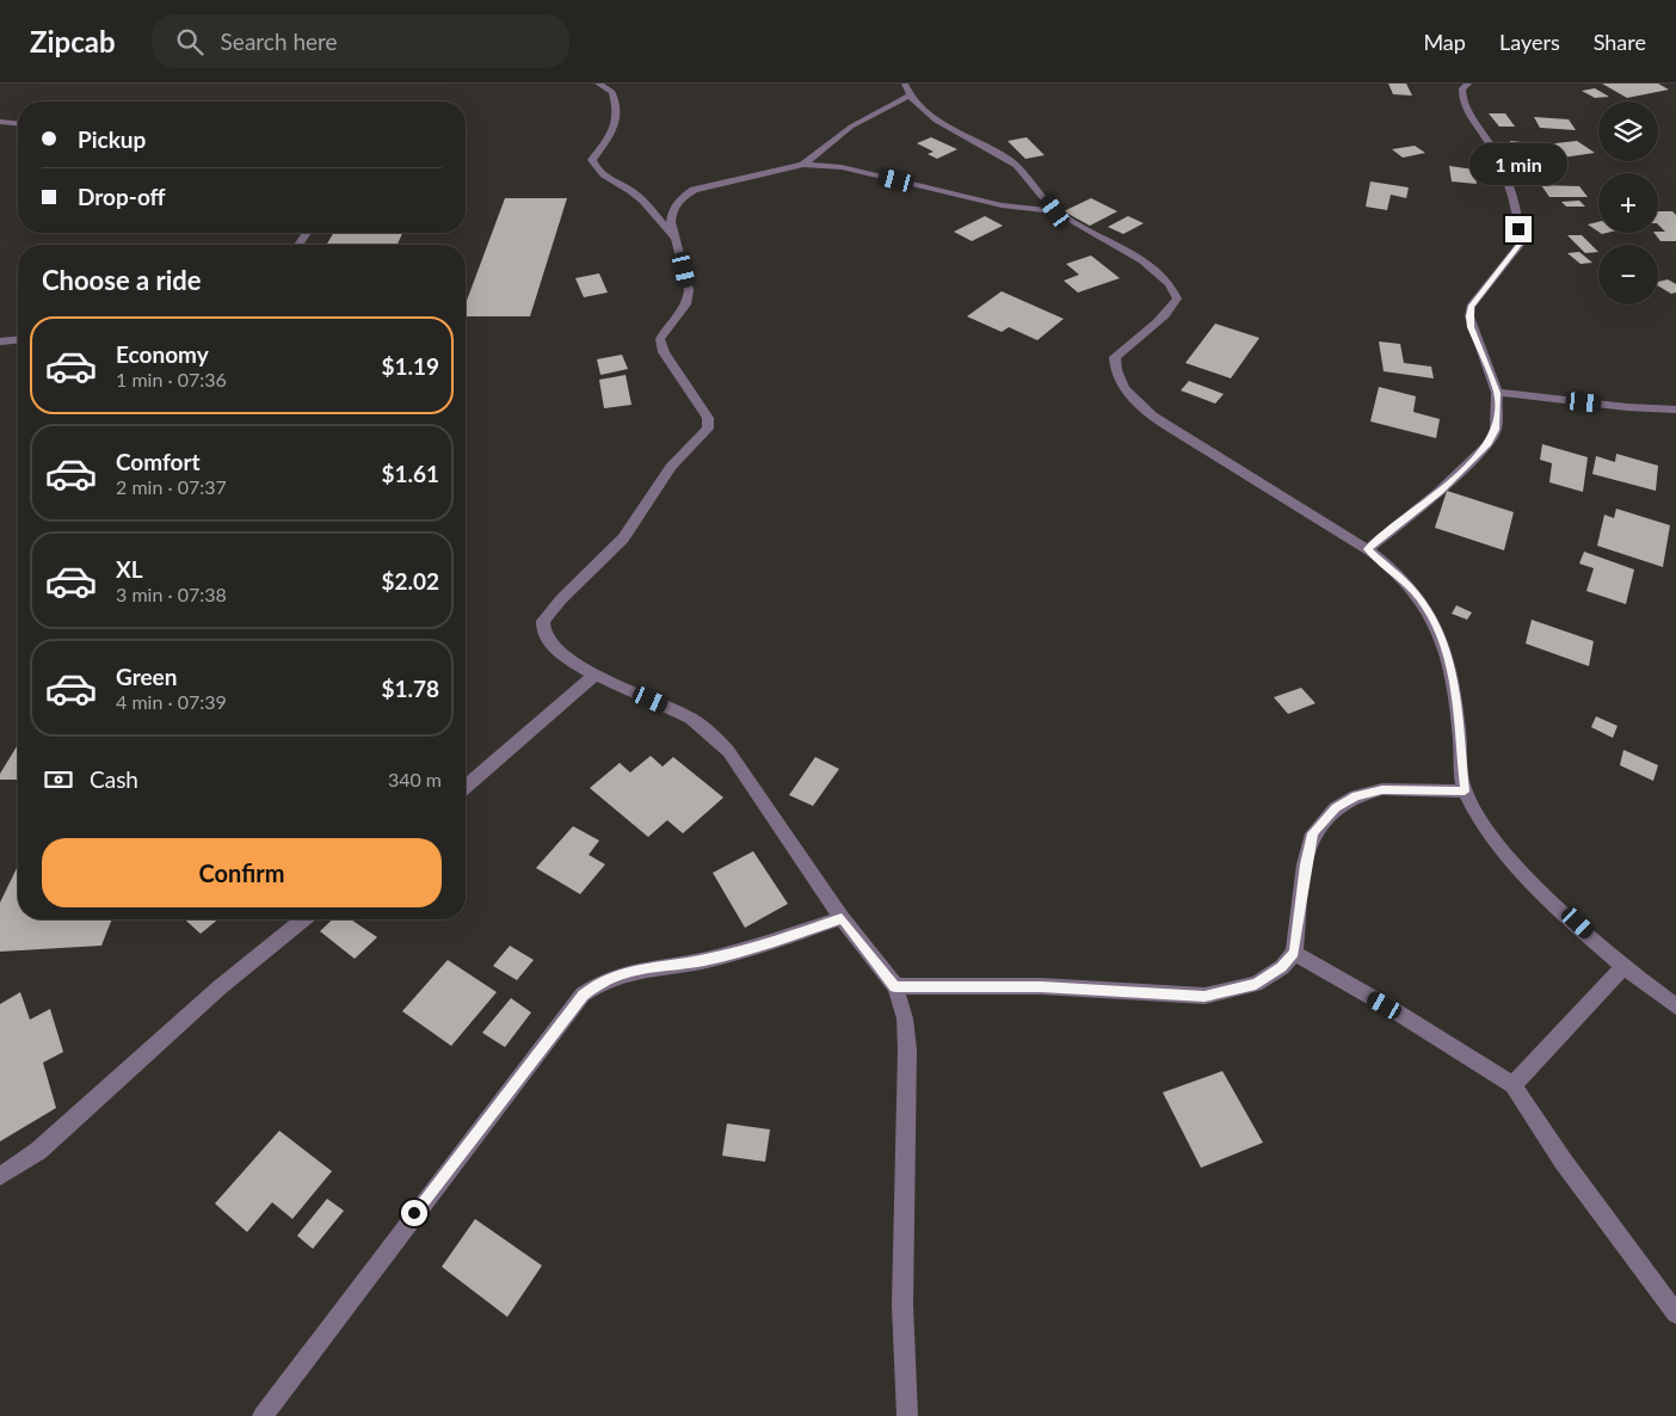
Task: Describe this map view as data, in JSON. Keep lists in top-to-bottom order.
{
  "page": {
    "header": "Zipcab",
    "search": "Search here",
    "nav": ["Map", "Layers", "Share"],
    "map_buttons": ["+", "−"],
    "banner": ["Pickup", "Drop-off"],
    "bubble": "1 min",
    "heading": "Choose a ride",
    "list": [
      {
        "name": "Economy",
        "note": "1 min · 07:36",
        "value": "$1.19"
      },
      {
        "name": "Comfort",
        "note": "2 min · 07:37",
        "value": "$1.61"
      },
      {
        "name": "XL",
        "note": "3 min · 07:38",
        "value": "$2.02"
      },
      {
        "name": "Green",
        "note": "4 min · 07:39",
        "value": "$1.78"
      }
    ],
    "pay": ["Cash", "340 m"],
    "buttons": "Confirm"
  }
}
